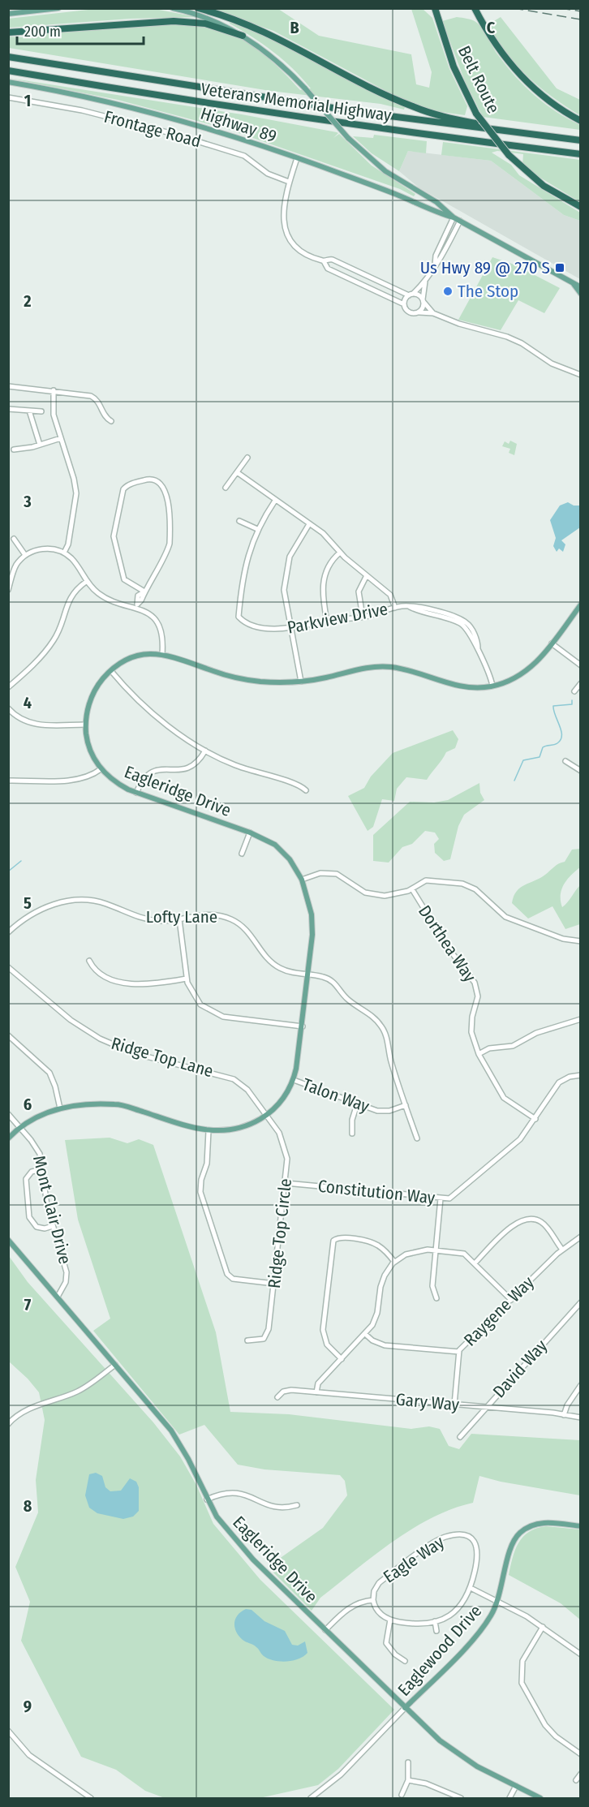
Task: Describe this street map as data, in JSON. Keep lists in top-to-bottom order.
{
  "streets": {
    "highway": ["Belt Route", "Veterans Memorial Highway"],
    "main road": ["Highway 89", "Eagleridge Drive", "Eaglewood Drive"],
    "street": [
      "Frontage Road",
      "Parkview Drive",
      "Lofty Lane",
      "Dorthea Way",
      "Ridge Top Lane",
      "Talon Way",
      "Constitution Way",
      "Mont Clair Drive",
      "Ridge Top Circle",
      "Raygene Way",
      "David Way",
      "Gary Way",
      "Eagle Way"
    ]
  },
  "crossings": [
    ["Parkview Drive", "Eagleridge Drive"],
    ["Eagleridge Drive", "Lofty Lane"],
    ["Eagleridge Drive", "Ridge Top Lane"],
    ["Eagleridge Drive", "Talon Way"],
    ["Eagleridge Drive", "Mont Clair Drive"],
    ["Eagleridge Drive", "Ridge Top Circle"],
    ["Eagleridge Drive", "Eagle Way"],
    ["Eagleridge Drive", "Eaglewood Drive"],
    ["Lofty Lane", "Talon Way"],
    ["Dorthea Way", "Constitution Way"],
    ["Ridge Top Lane", "Ridge Top Circle"],
    ["Constitution Way", "Ridge Top Circle"],
    ["Raygene Way", "Gary Way"],
    ["David Way", "Gary Way"]
  ],
  "places": {
    "transit": ["Us Hwy 89 @ 270 S"],
    "other": ["The Stop"]
  },
  "scale_bar": "200 m",
  "grid": {
    "columns": ["B", "C"],
    "rows": [
      "1",
      "2",
      "3",
      "4",
      "5",
      "6",
      "7",
      "8",
      "9"
    ]
  }
}
